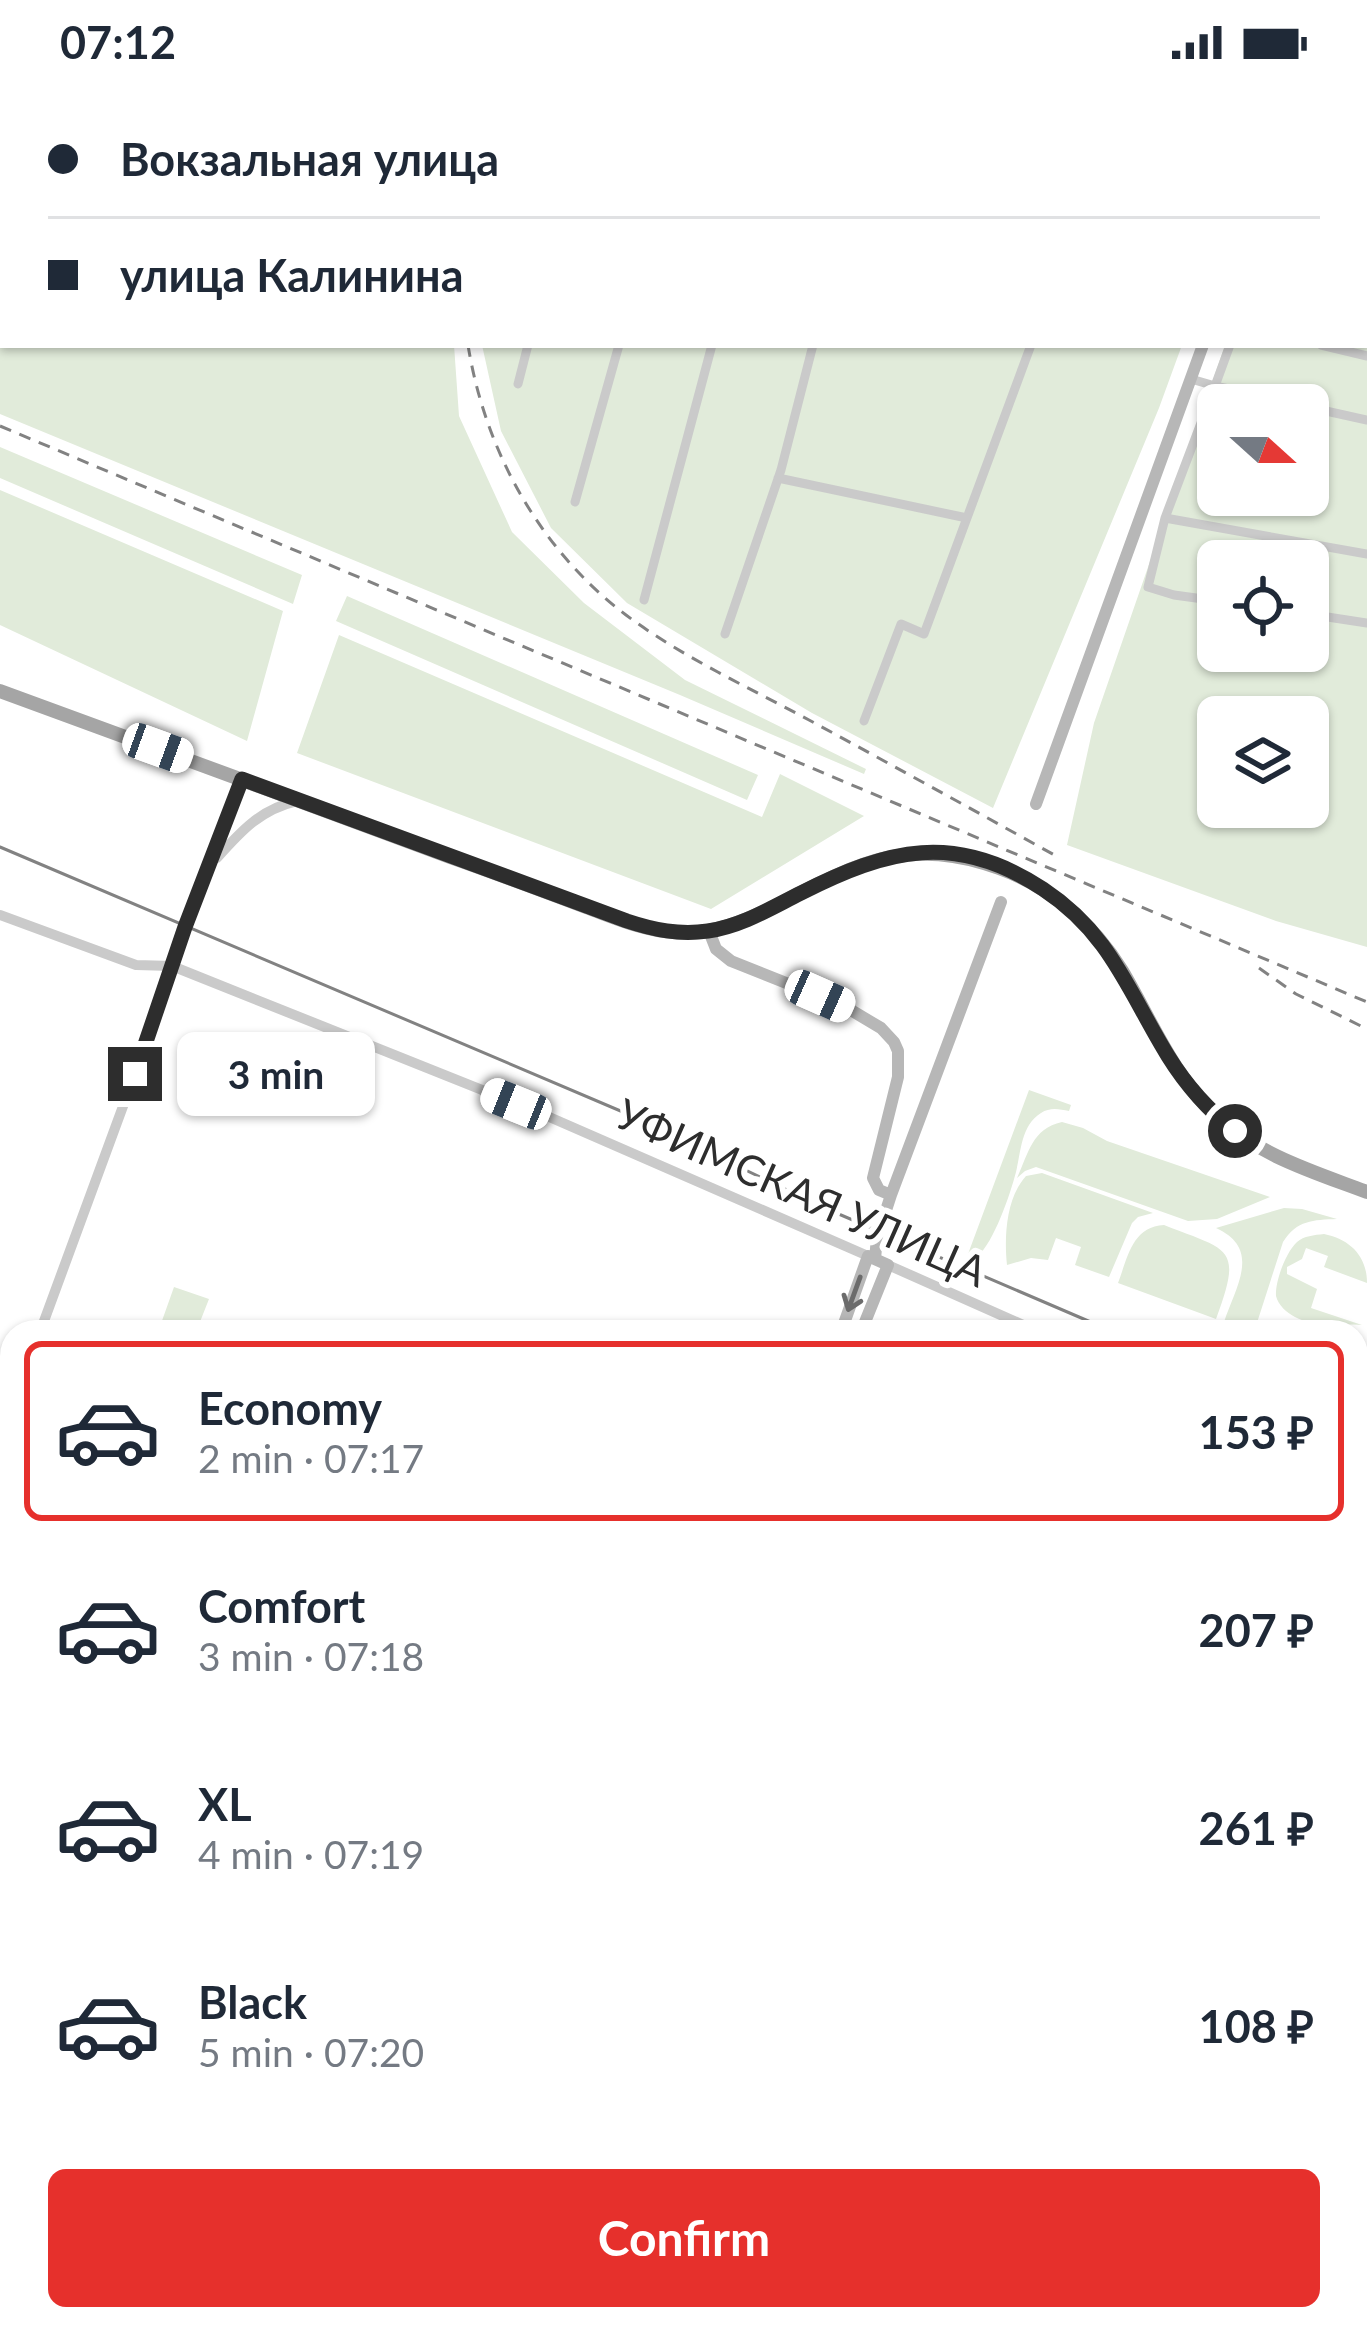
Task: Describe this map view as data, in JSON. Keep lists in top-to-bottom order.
{
  "streets": {
    "street": ["УФИМСКАЯ УЛИЦА"]
  },
  "north": "right",
  "page": {
    "status": "07:12",
    "banner": ["Вокзальная улица", "улица Калинина"],
    "bubble": "3 min",
    "list": [
      {
        "name": "Economy",
        "note": "2 min · 07:17",
        "value": "153 ₽"
      },
      {
        "name": "Comfort",
        "note": "3 min · 07:18",
        "value": "207 ₽"
      },
      {
        "name": "XL",
        "note": "4 min · 07:19",
        "value": "261 ₽"
      },
      {
        "name": "Black",
        "note": "5 min · 07:20",
        "value": "108 ₽"
      }
    ],
    "buttons": "Confirm"
  }
}
